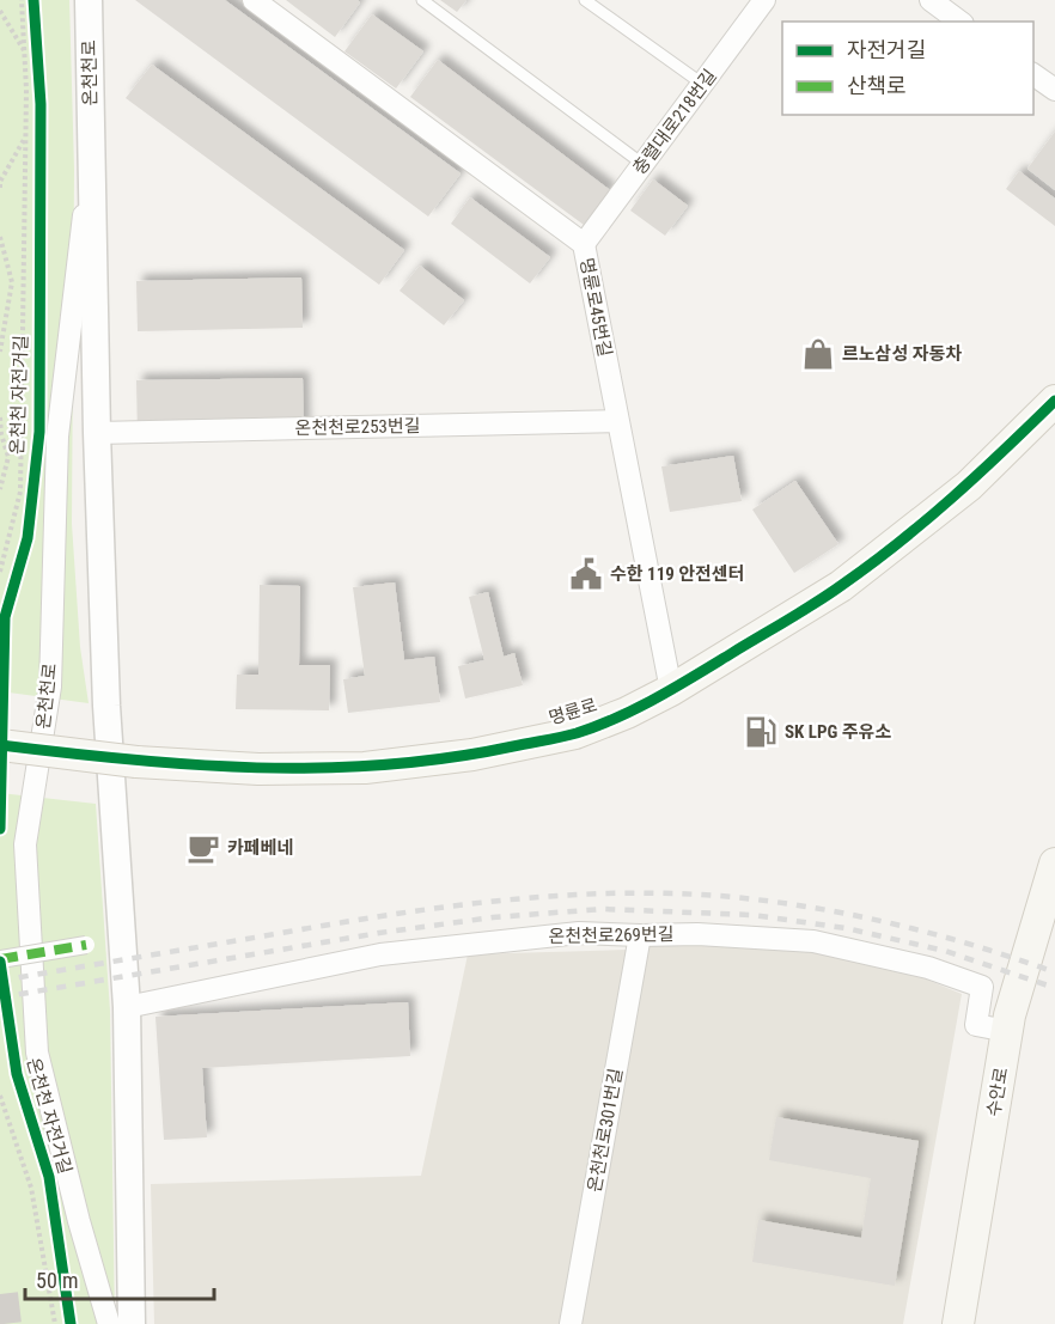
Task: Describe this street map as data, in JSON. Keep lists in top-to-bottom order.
{
  "streets": {
    "main road": ["명륜로", "수안로"],
    "street": [
      "온천천로",
      "충렬대로218번길",
      "명륜로45번길",
      "온천천로253번길",
      "온천천로269번길",
      "온천천로301번길"
    ],
    "cycle path": ["온천천 자전거길"]
  },
  "crossings": [
    ["온천천로", "온천천로253번길"],
    ["온천천로", "온천천로269번길"],
    ["충렬대로218번길", "명륜로45번길"],
    ["명륜로45번길", "온천천로253번길"],
    ["명륜로45번길", "명륜로"],
    ["온천천로269번길", "수안로"],
    ["온천천로269번길", "온천천로301번길"]
  ],
  "places": {
    "shop": ["르노삼성 자동차"],
    "public building": ["수한 119 안전센터"],
    "fuel station": ["SK LPG 주유소"],
    "cafe": ["카페베네"]
  },
  "legend": ["자전거길", "산책로"],
  "scale_bar": "50 m"
}
